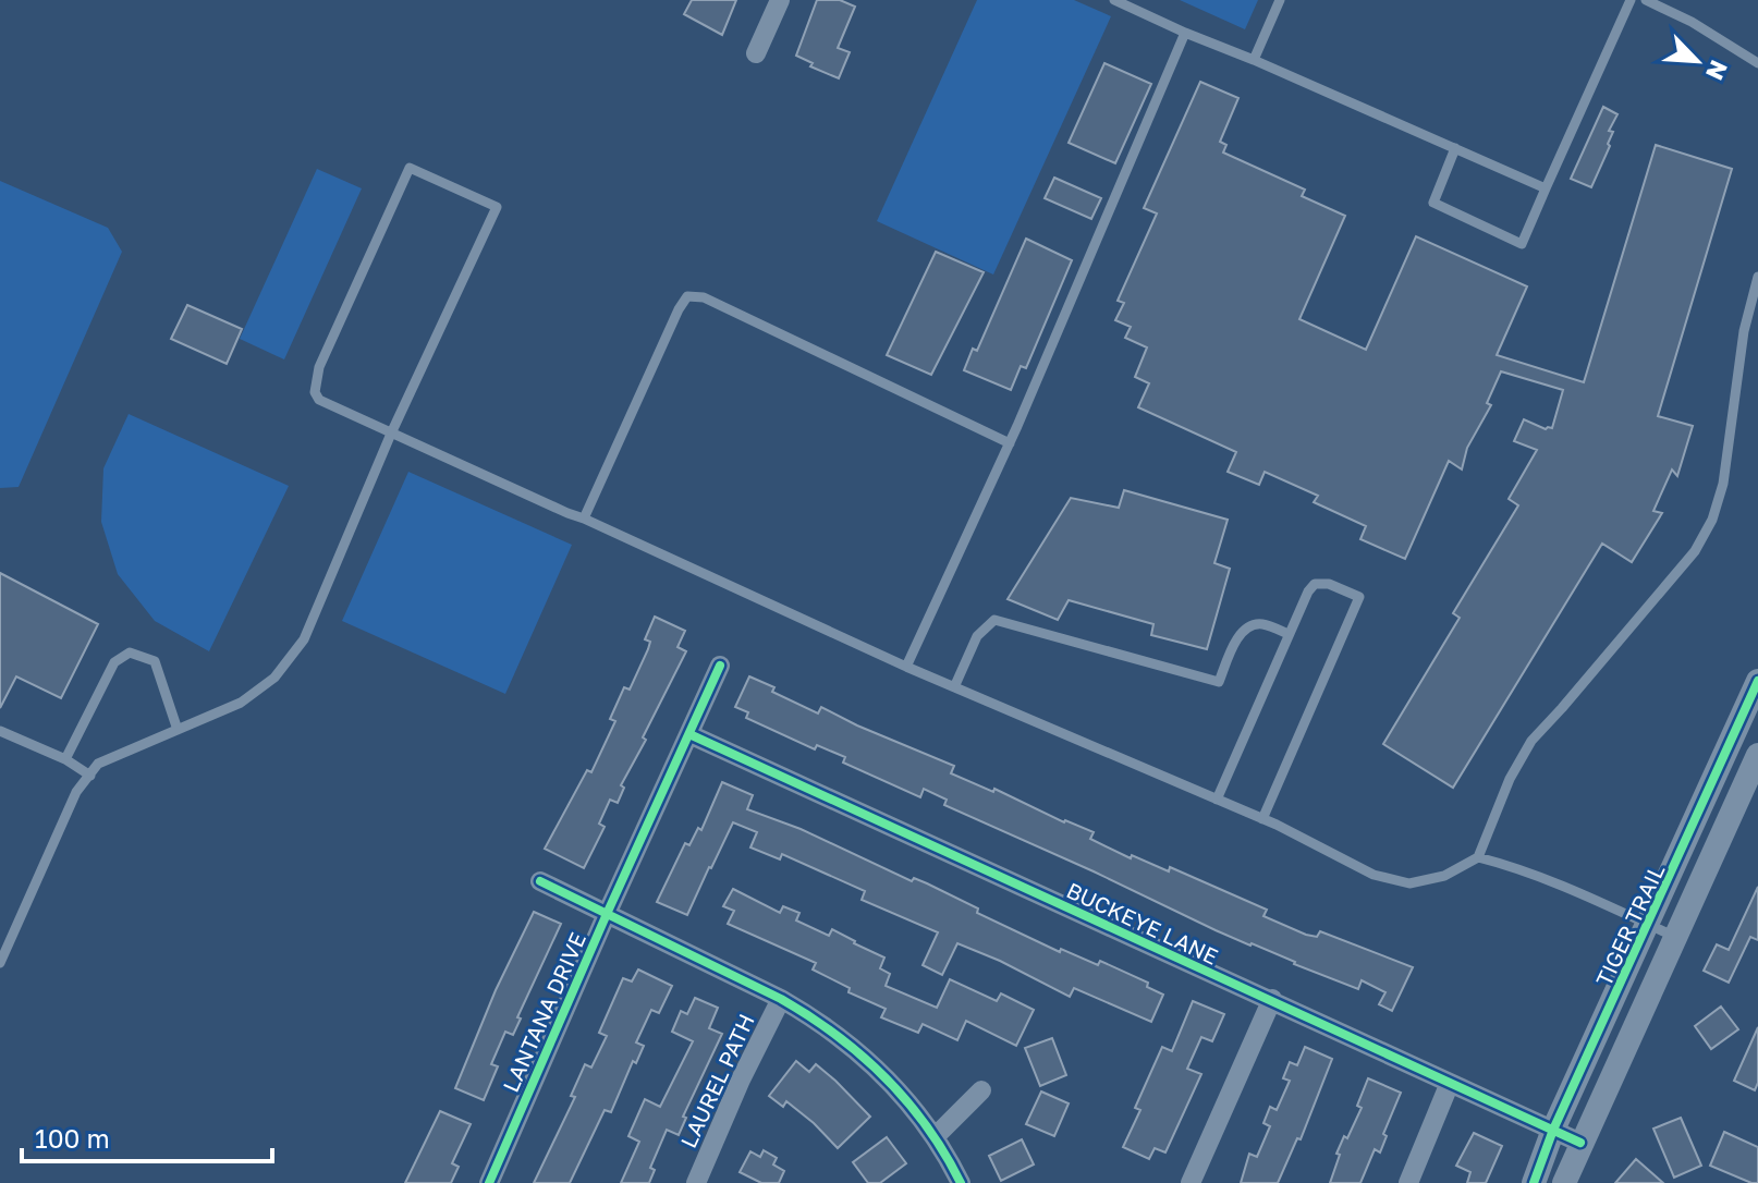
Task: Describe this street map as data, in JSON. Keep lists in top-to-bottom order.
{
  "streets": {
    "street": [
      "BUCKEYE LANE",
      "TIGER TRAIL",
      "LANTANA DRIVE",
      "LAUREL PATH"
    ]
  },
  "crossings": [
    ["BUCKEYE LANE", "TIGER TRAIL"],
    ["BUCKEYE LANE", "LANTANA DRIVE"]
  ],
  "scale_bar": "100 m",
  "north": "bottom right"
}
